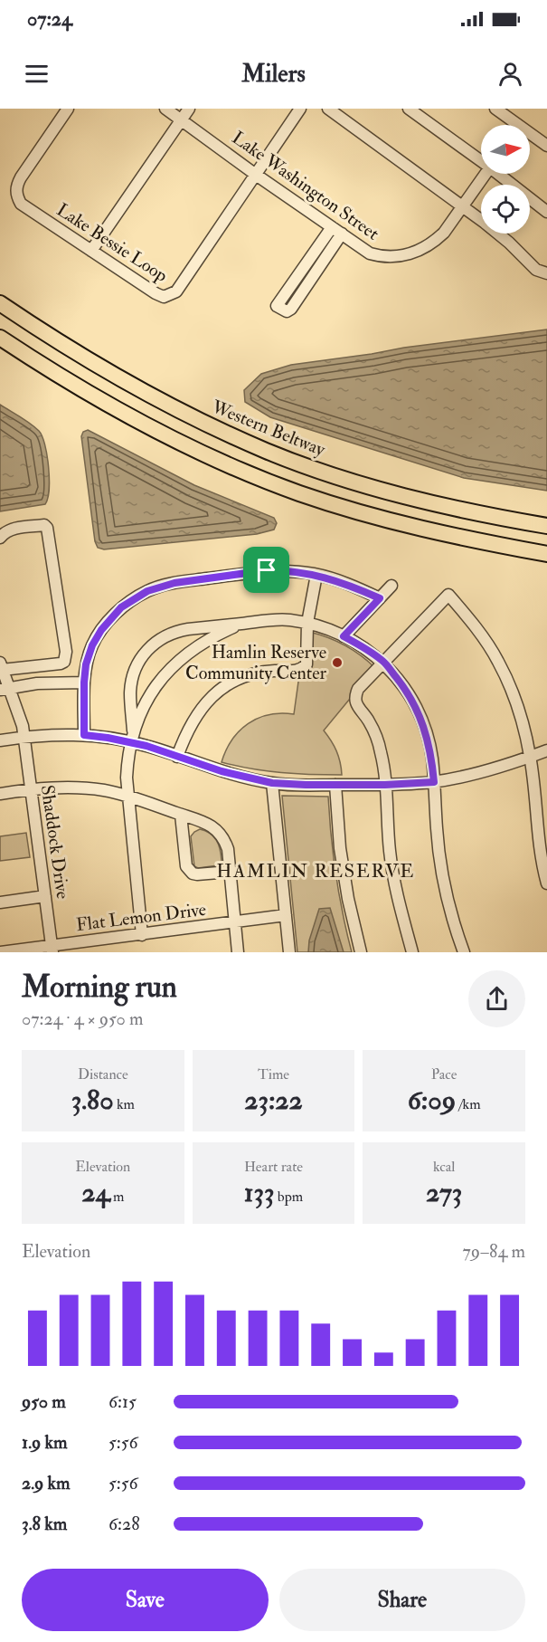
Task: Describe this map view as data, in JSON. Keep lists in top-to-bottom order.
{
  "streets": {
    "highway": ["Western Beltway"],
    "street": [
      "Lake Washington Street",
      "Lake Bessie Loop",
      "Shaddock Drive",
      "Flat Lemon Drive"
    ]
  },
  "crossings": [
    ["Lake Washington Street", "Lake Bessie Loop"],
    ["Shaddock Drive", "Flat Lemon Drive"]
  ],
  "districts": ["HAMLIN RESERVE"],
  "places": ["Hamlin Reserve Community Center"],
  "north": "right",
  "page": {
    "status": "07:24",
    "header": "Milers",
    "heading": ["Morning run", "07:24 · 4 × 950 m"],
    "stats": [
      ["Distance", "3.80 km"],
      ["Time", "23:22"],
      ["Pace", "6:09 /km"],
      ["Elevation", "24 m"],
      ["Heart rate", "133 bpm"],
      ["kcal", "273"]
    ],
    "chart": ["Elevation", "79–84 m"],
    "list": [
      {
        "name": "950 m",
        "note": "6:15"
      },
      {
        "name": "1.9 km",
        "note": "5:56"
      },
      {
        "name": "2.9 km",
        "note": "5:56"
      },
      {
        "name": "3.8 km",
        "note": "6:28"
      }
    ],
    "buttons": ["Save", "Share"]
  }
}
